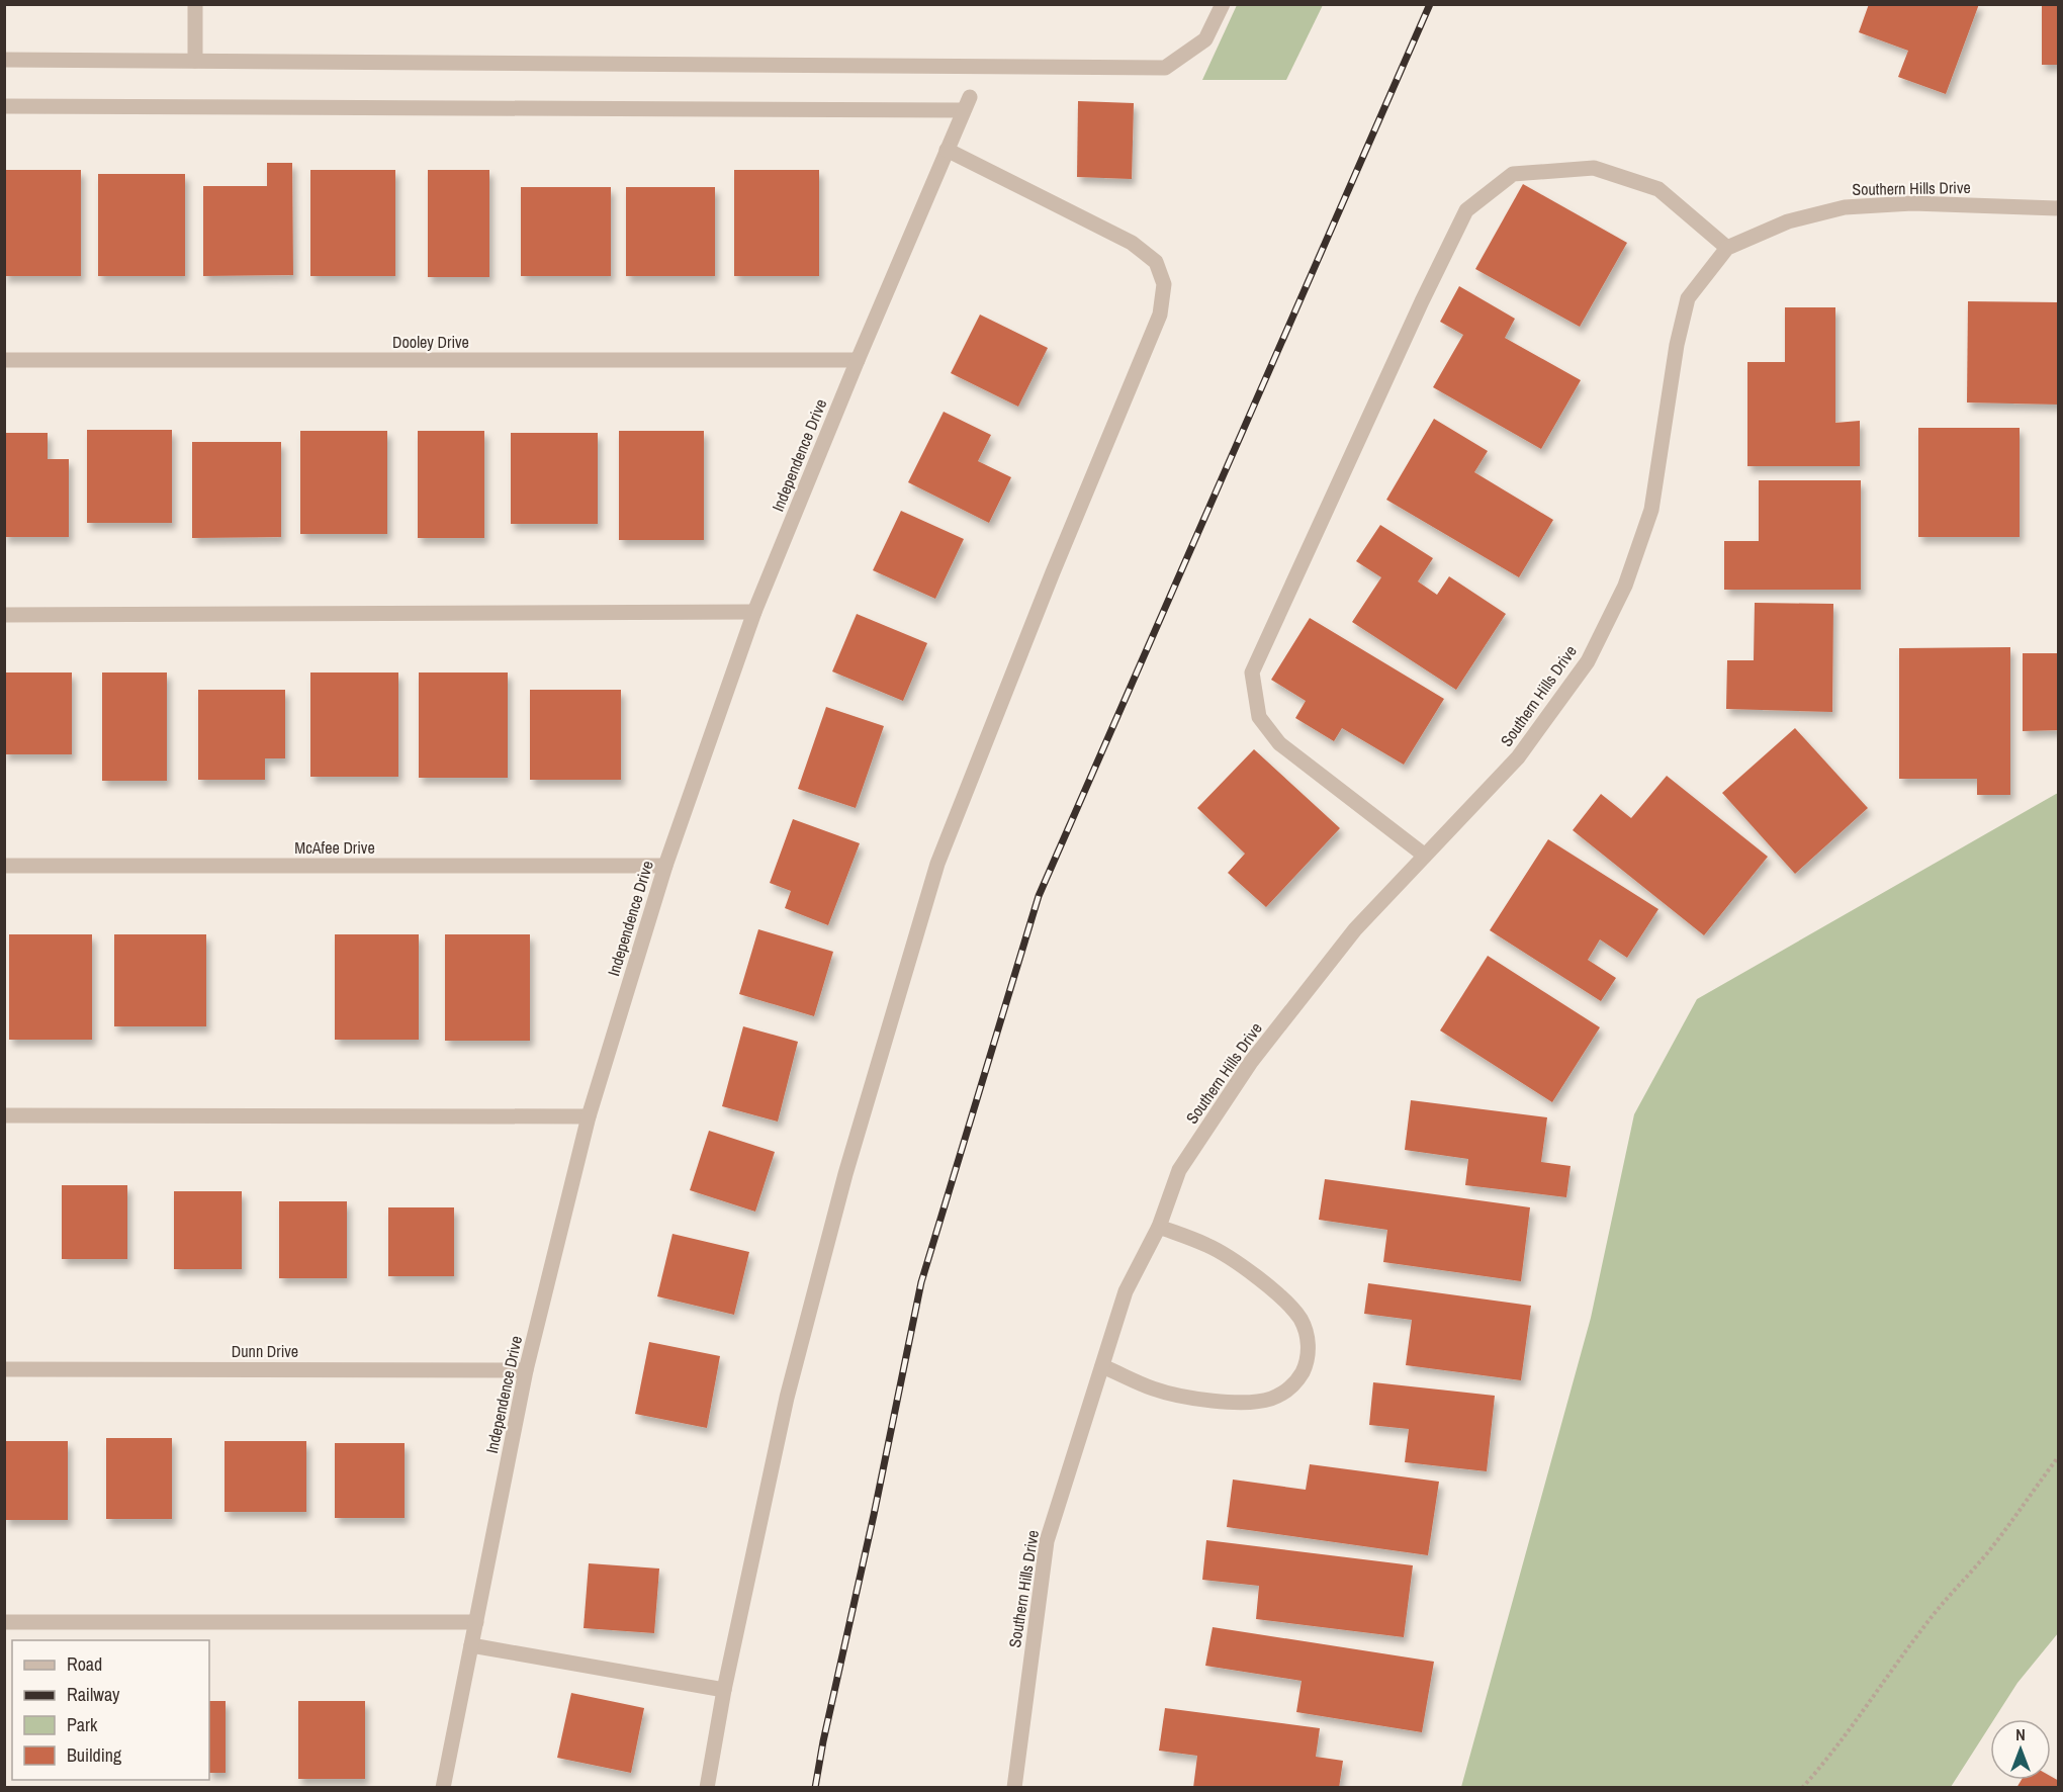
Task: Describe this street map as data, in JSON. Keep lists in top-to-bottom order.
{
  "streets": {
    "street": [
      "Southern Hills Drive",
      "Dooley Drive",
      "Independence Drive",
      "McAfee Drive",
      "Dunn Drive"
    ]
  },
  "crossings": [
    ["Dooley Drive", "Independence Drive"],
    ["Independence Drive", "McAfee Drive"],
    ["Independence Drive", "Dunn Drive"]
  ],
  "legend": [
    "Road",
    "Railway",
    "Park",
    "Building"
  ],
  "north": "top"
}
